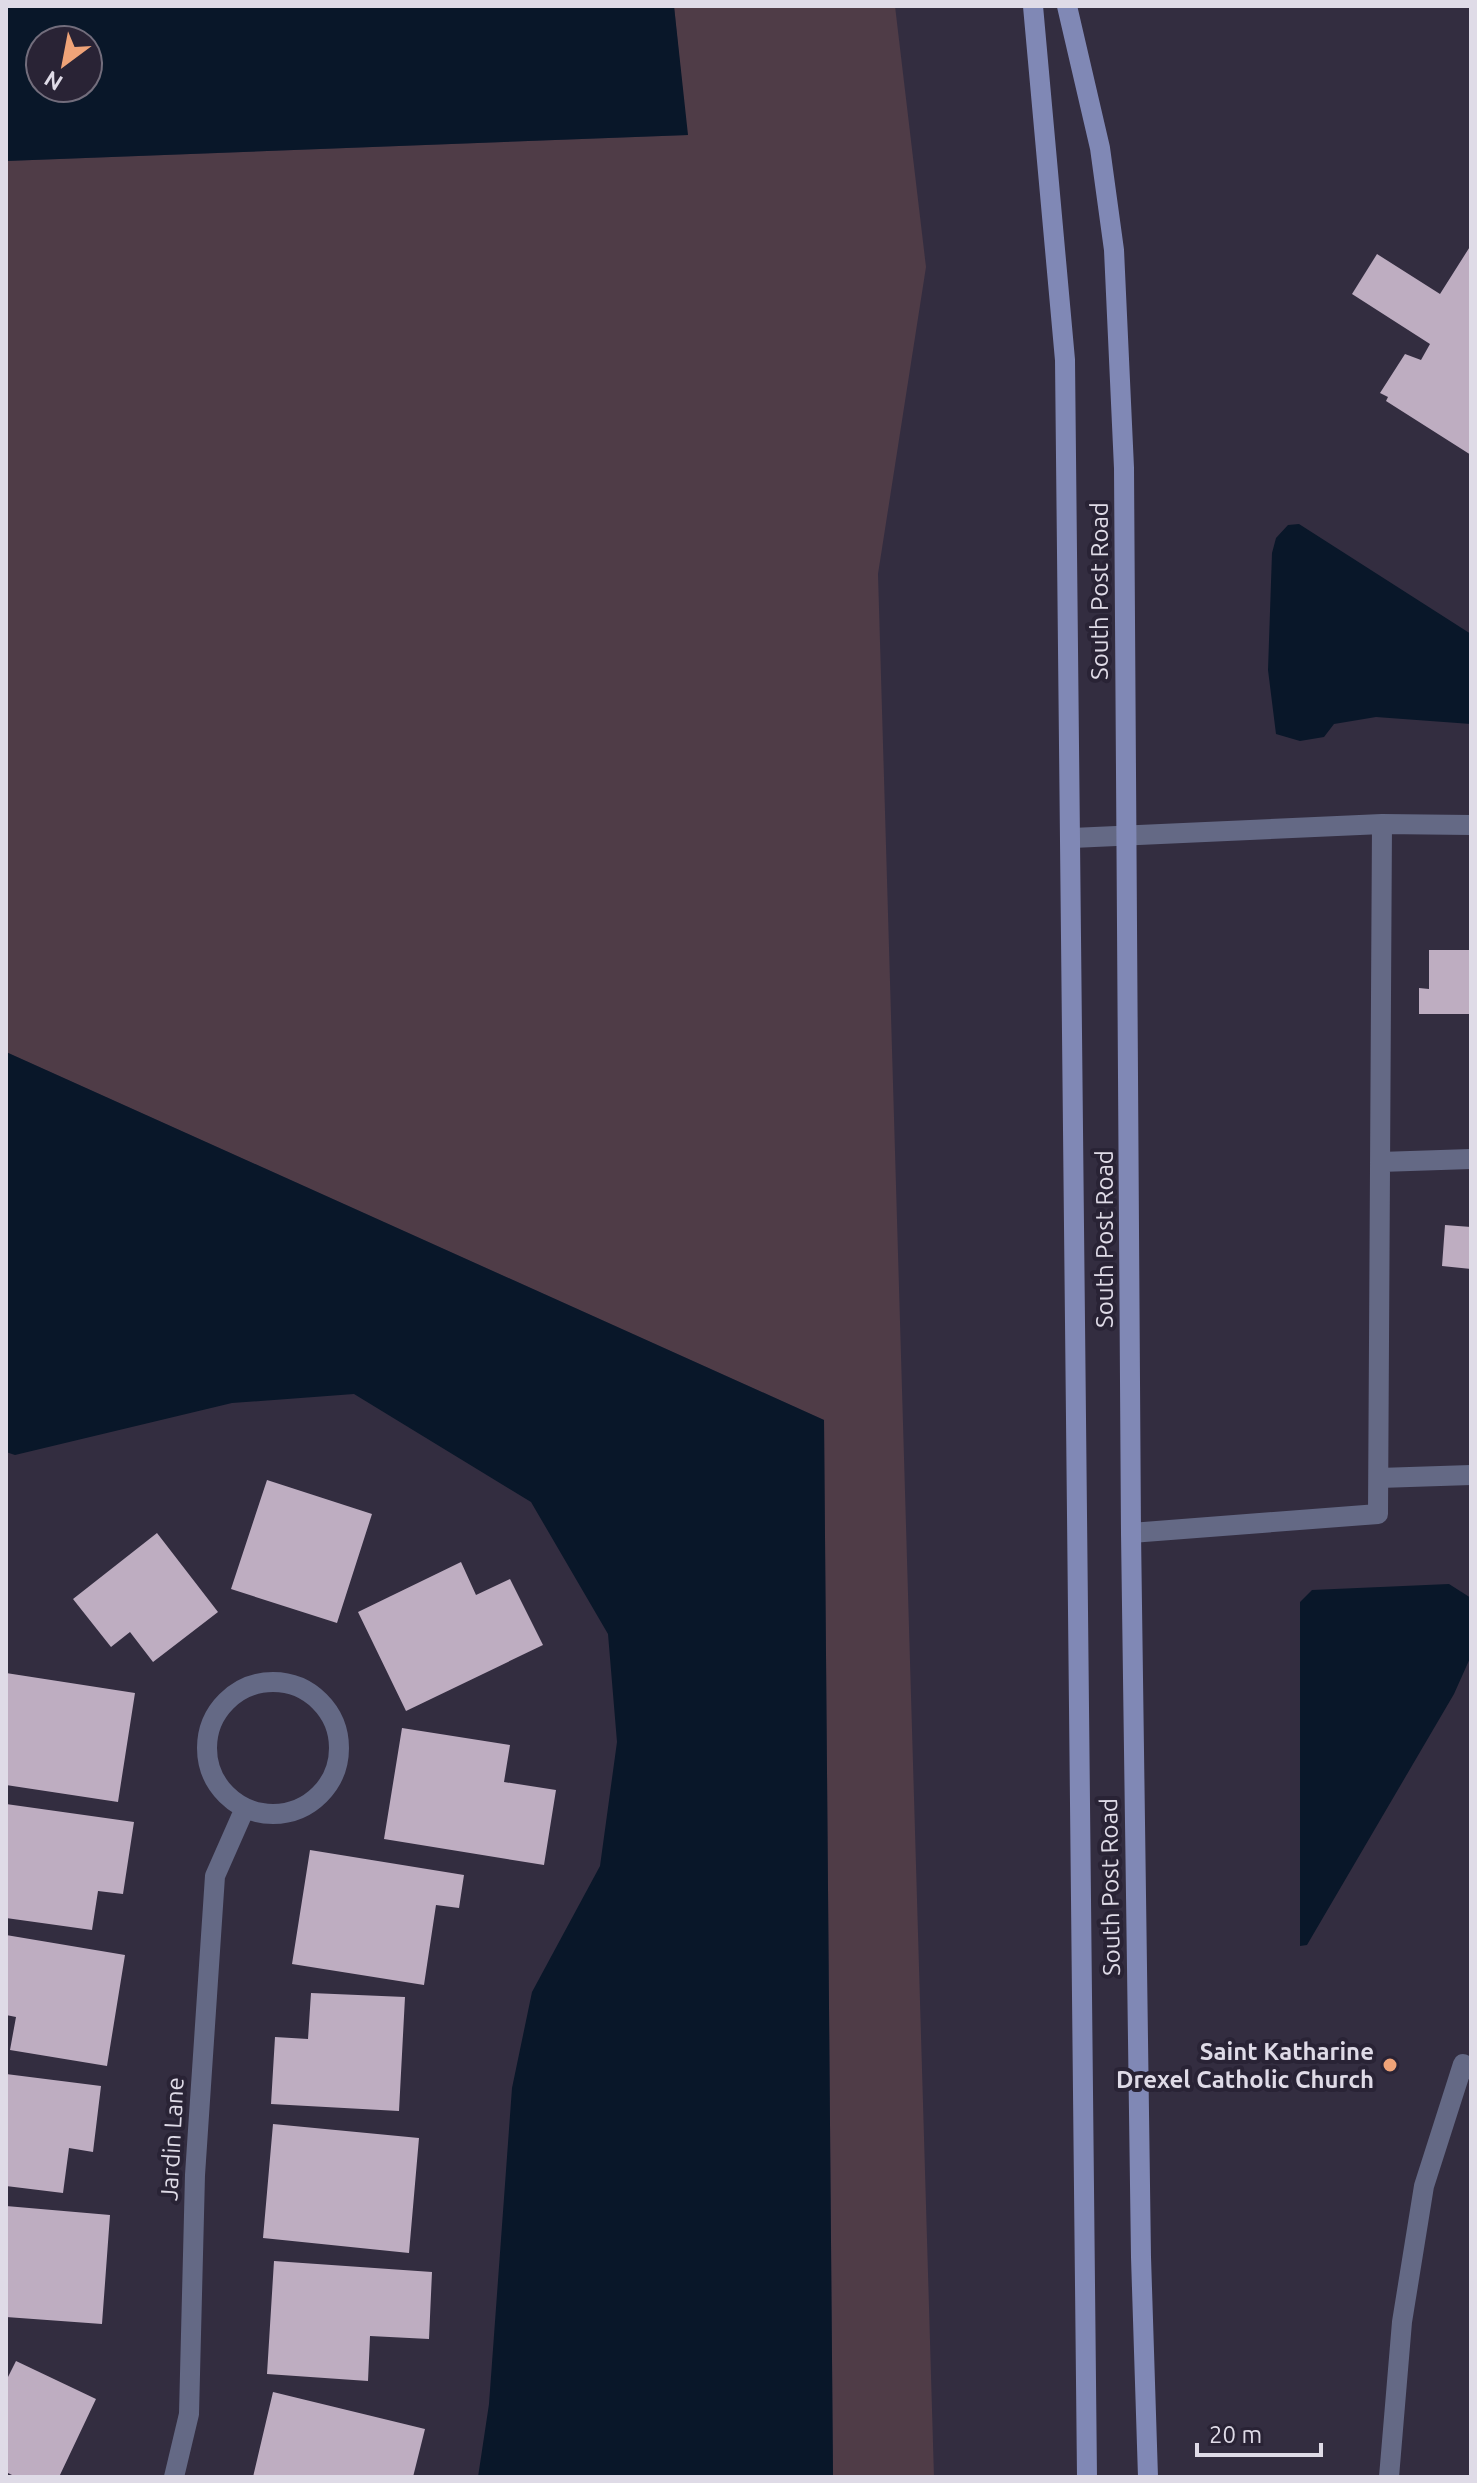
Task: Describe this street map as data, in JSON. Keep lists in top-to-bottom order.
{
  "streets": {
    "street": ["South Post Road", "Jardin Lane"]
  },
  "places": ["Saint Katharine Drexel Catholic Church"],
  "scale_bar": "20 m",
  "north": "bottom left"
}
